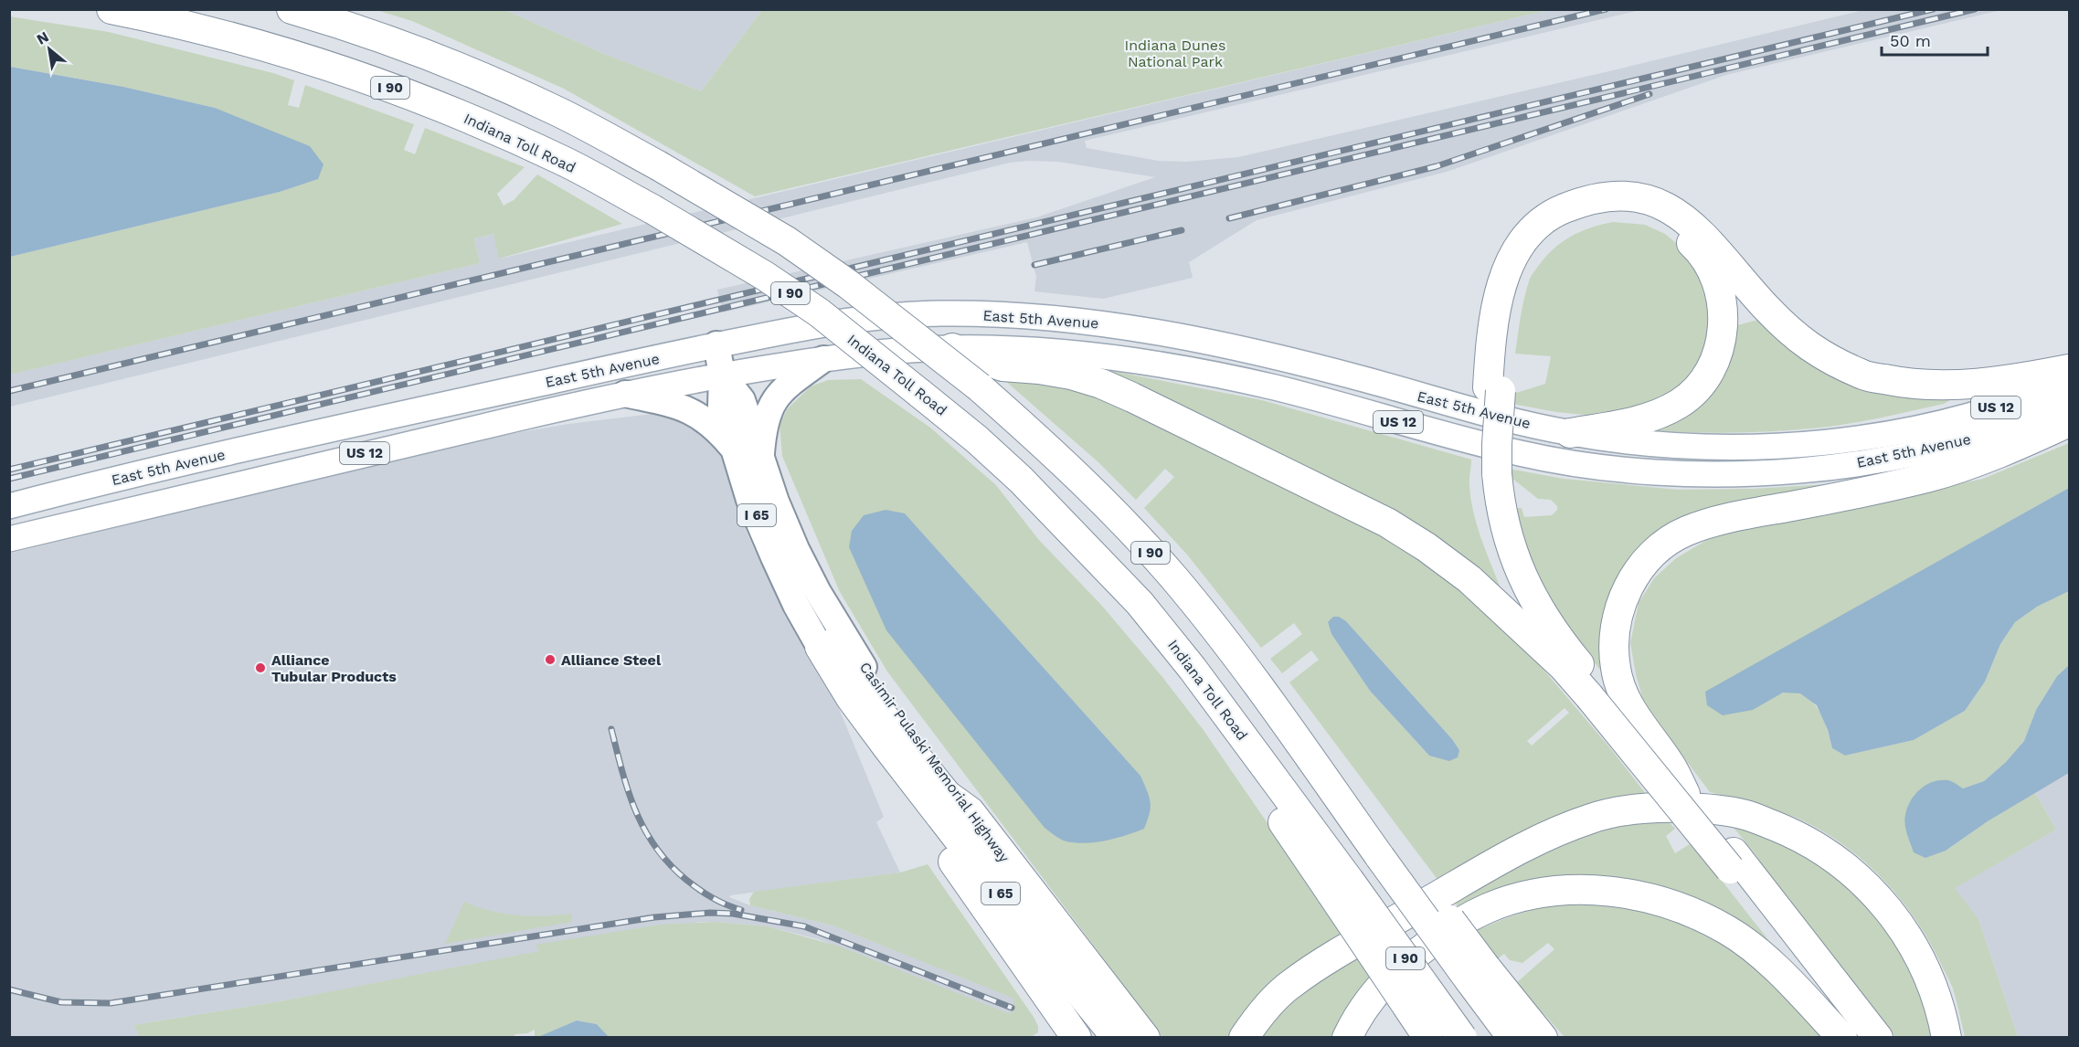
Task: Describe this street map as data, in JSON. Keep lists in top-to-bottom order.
{
  "streets": {
    "highway": [
      "I 90",
      "Indiana Toll Road",
      "I 65",
      "Casimir Pulaski Memorial Highway"
    ],
    "main road": ["East 5th Avenue", "US 12"]
  },
  "crossings": [
    ["I 90", "Indiana Toll Road"],
    ["East 5th Avenue", "Casimir Pulaski Memorial Highway"]
  ],
  "parks": ["Indiana Dunes National Park"],
  "places": ["Alliance Steel", "Alliance Tubular Products"],
  "scale_bar": "50 m",
  "north": "top left"
}
